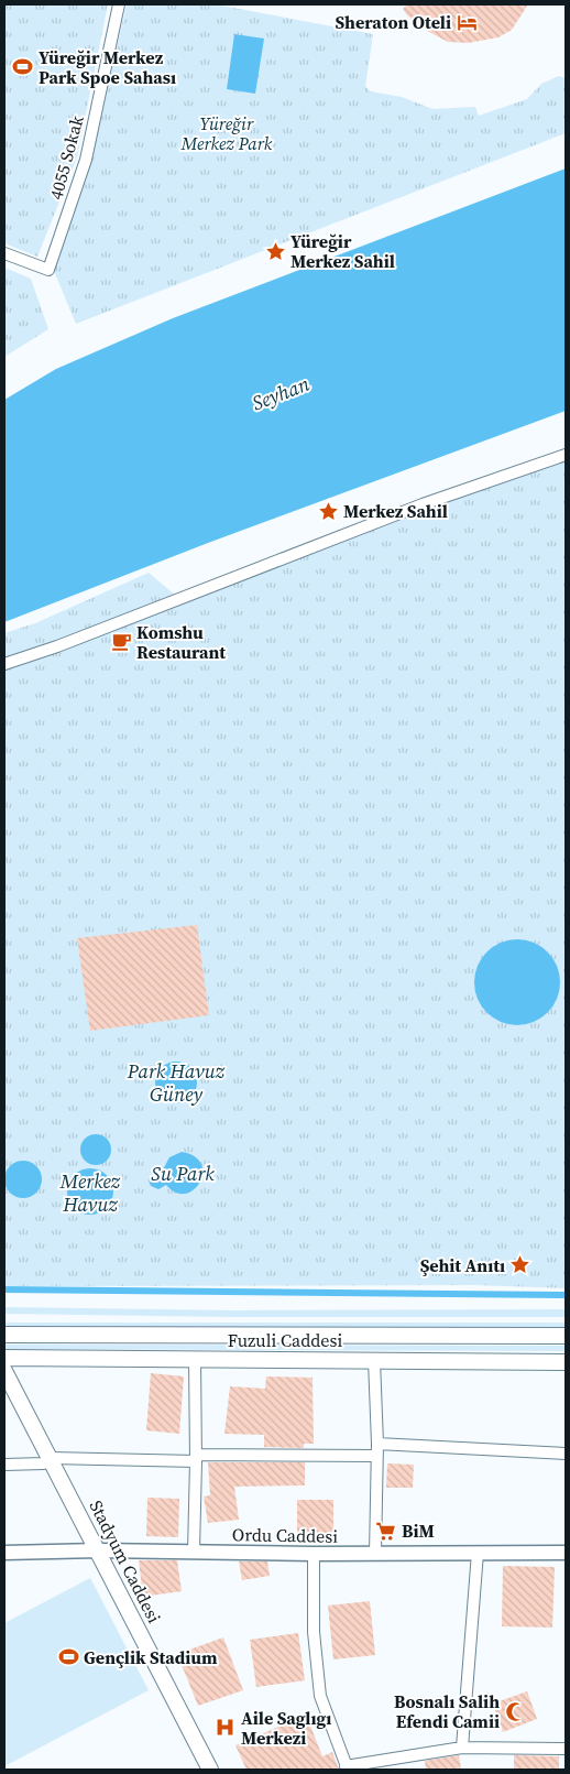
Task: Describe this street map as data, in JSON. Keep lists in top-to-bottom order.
{
  "streets": {
    "main road": ["Fuzuli Caddesi", "Stadyum Caddesi"],
    "street": ["4055 Sokak", "Ordu Caddesi"]
  },
  "crossings": [
    ["Ordu Caddesi", "Stadyum Caddesi"]
  ],
  "water": [
    "Seyhan",
    "Park Havuz Güney",
    "Su Park",
    "Merkez Havuz"
  ],
  "parks": ["Yüreğir Merkez Park"],
  "places": {
    "hotel": ["Sheraton Oteli"],
    "sports": ["Yüreğir Merkez Park Spoe Sahası", "Gençlik Stadium"],
    "place": ["Yüreğir Merkez Sahil", "Merkez Sahil", "Şehit Anıtı"],
    "cafe": ["Komshu Restaurant"],
    "supermarket": ["BiM"],
    "mosque": ["Bosnalı Salih Efendi Camii"],
    "hospital": ["Aile Saglıgı Merkezi"]
  }
}
